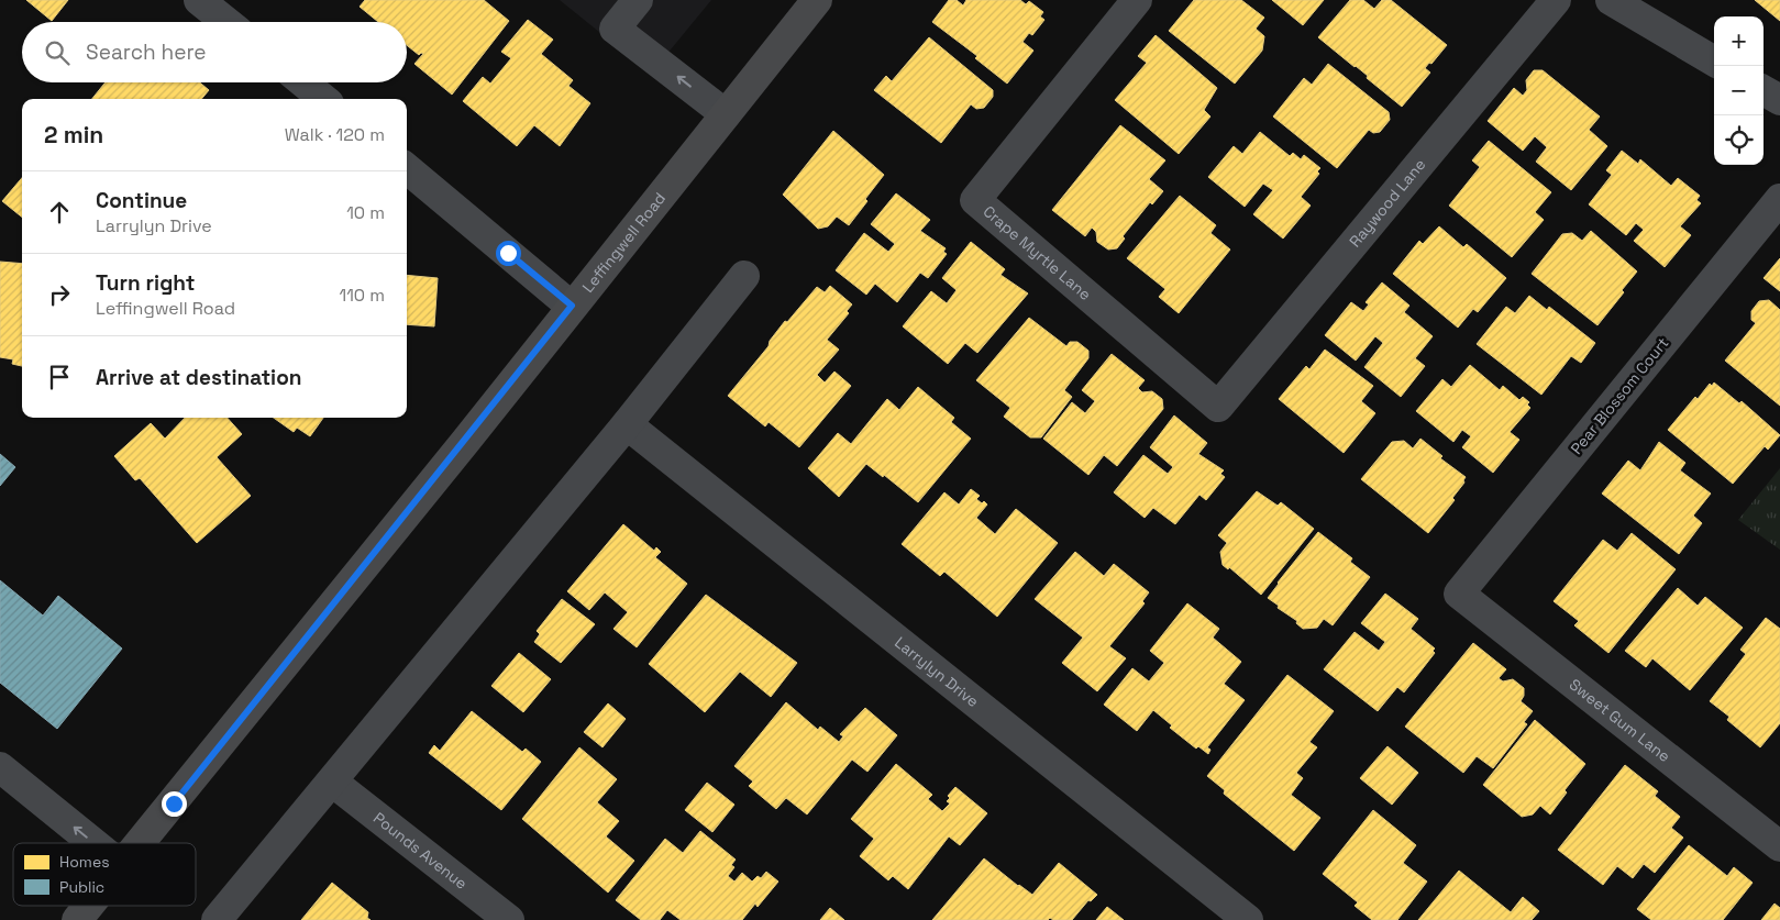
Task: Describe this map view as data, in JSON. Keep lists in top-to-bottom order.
{
  "streets": {
    "main road": ["Leffingwell Road"],
    "street": [
      "Raywood Lane",
      "Crape Myrtle Lane",
      "Pear Blossom Court",
      "Larrylyn Drive",
      "Sweet Gum Lane",
      "Pounds Avenue"
    ]
  },
  "crossings": [
    ["Raywood Lane", "Crape Myrtle Lane"],
    ["Pear Blossom Court", "Sweet Gum Lane"]
  ],
  "legend": ["Homes", "Public"],
  "page": {
    "map_buttons": ["+", "−"],
    "search": "Search here",
    "heading": ["2 min", "Walk · 120 m"],
    "list": [
      ["Continue", "Larrylyn Drive", "10 m"],
      ["Turn right", "Leffingwell Road", "110 m"],
      "Arrive at destination"
    ]
  }
}
